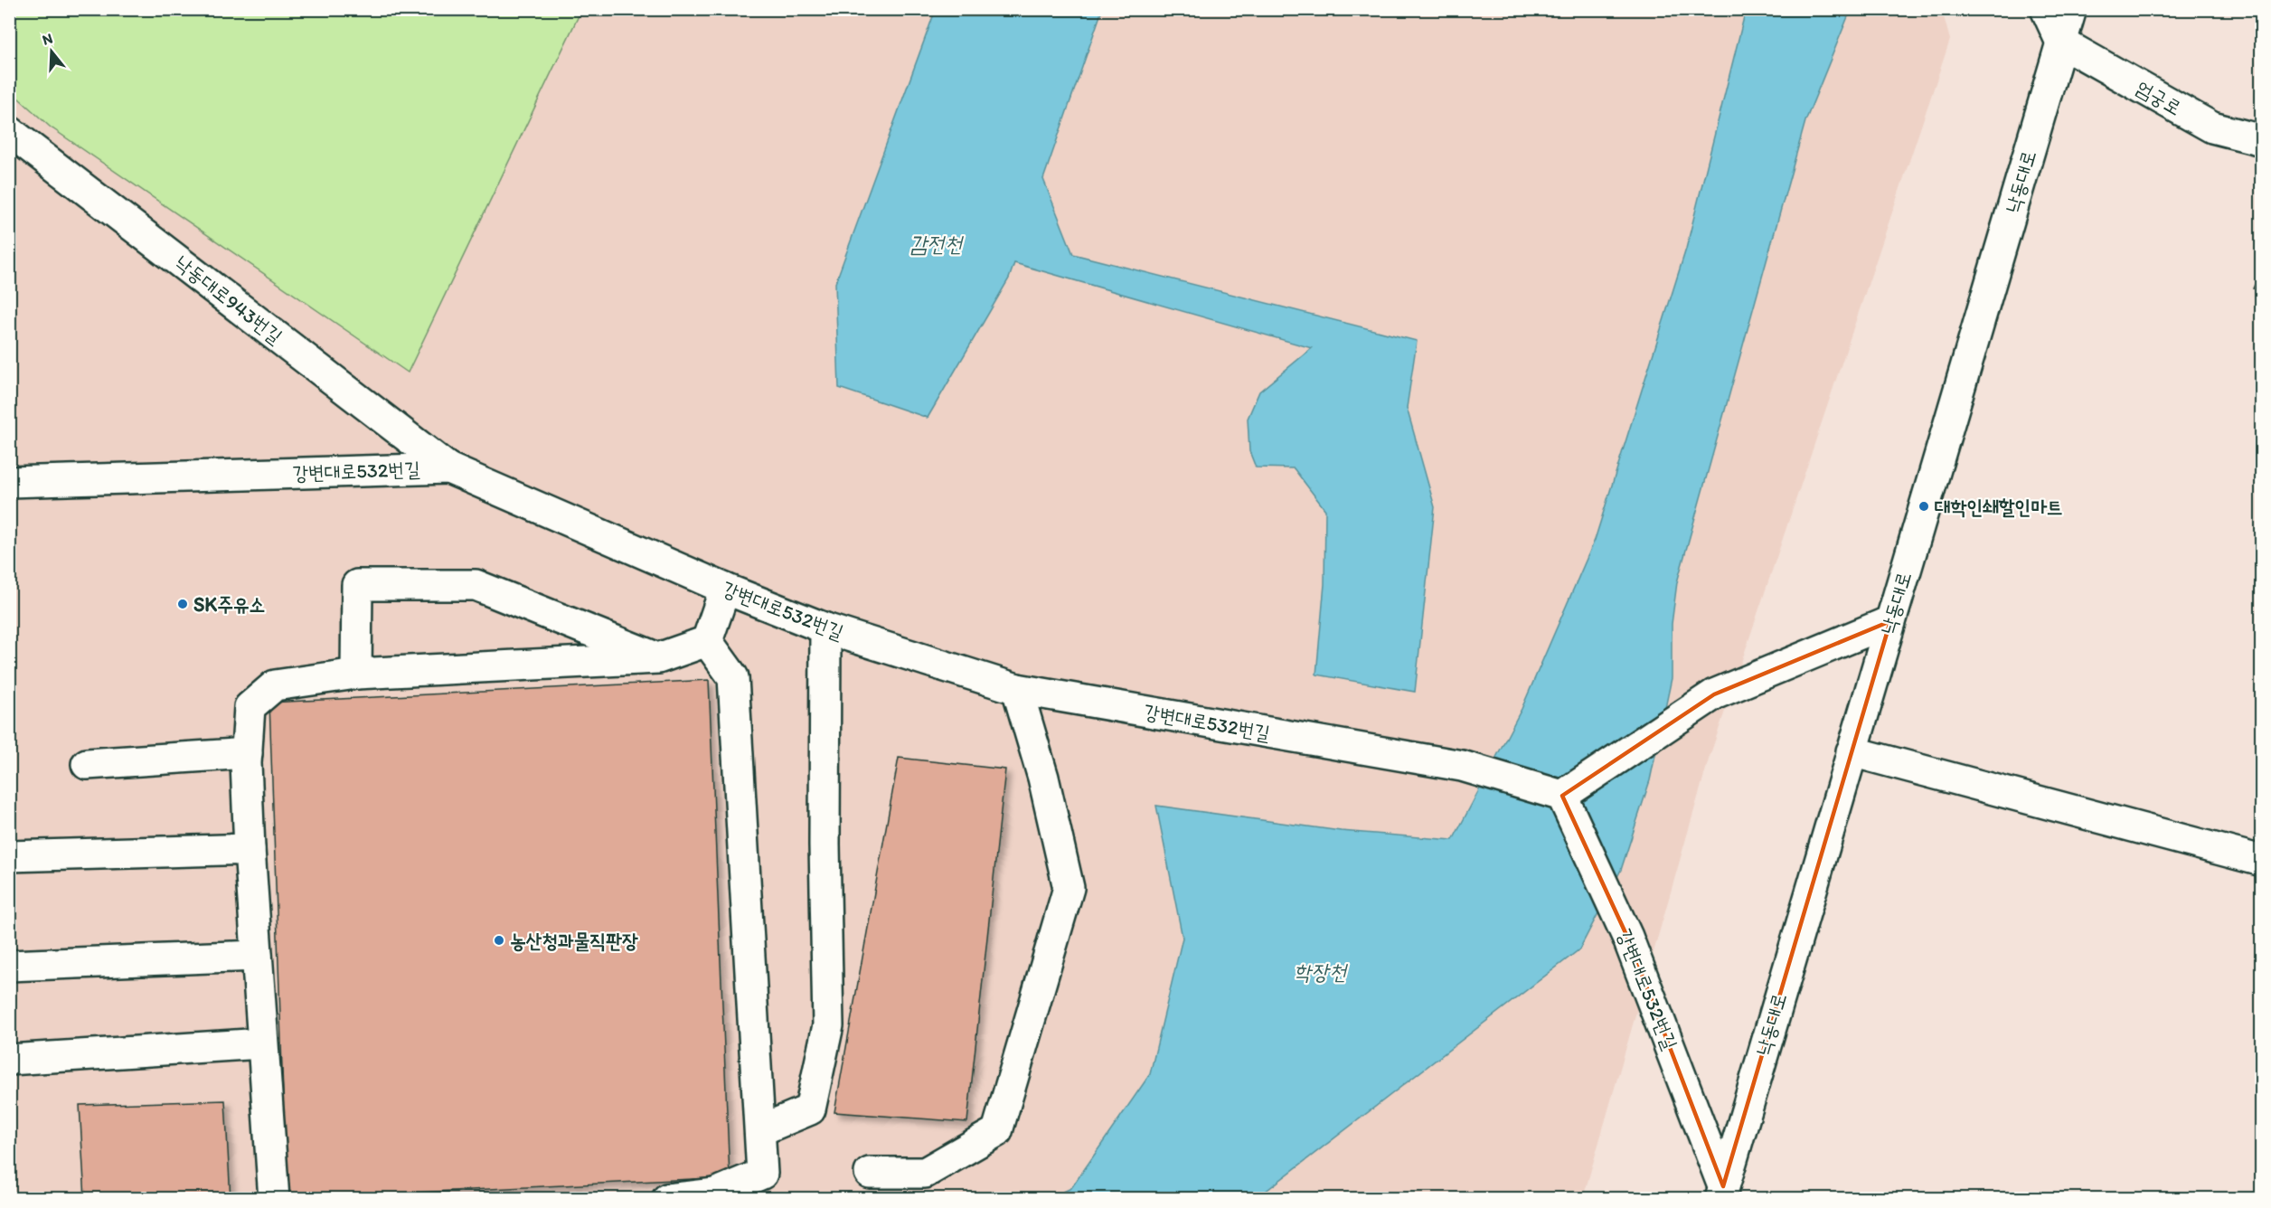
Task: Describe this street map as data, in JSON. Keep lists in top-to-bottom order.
{
  "streets": {
    "street": [
      "엄궁로",
      "낙동대로",
      "낙동대로943번길",
      "강변대로532번길"
    ]
  },
  "crossings": [
    ["엄궁로", "낙동대로"],
    ["낙동대로", "강변대로532번길"],
    ["낙동대로943번길", "강변대로532번길"]
  ],
  "water": ["감전천", "학장천"],
  "places": ["대학인쇄할인마트", "SK주유소", "농산청과물직판장"],
  "north": "top"
}
